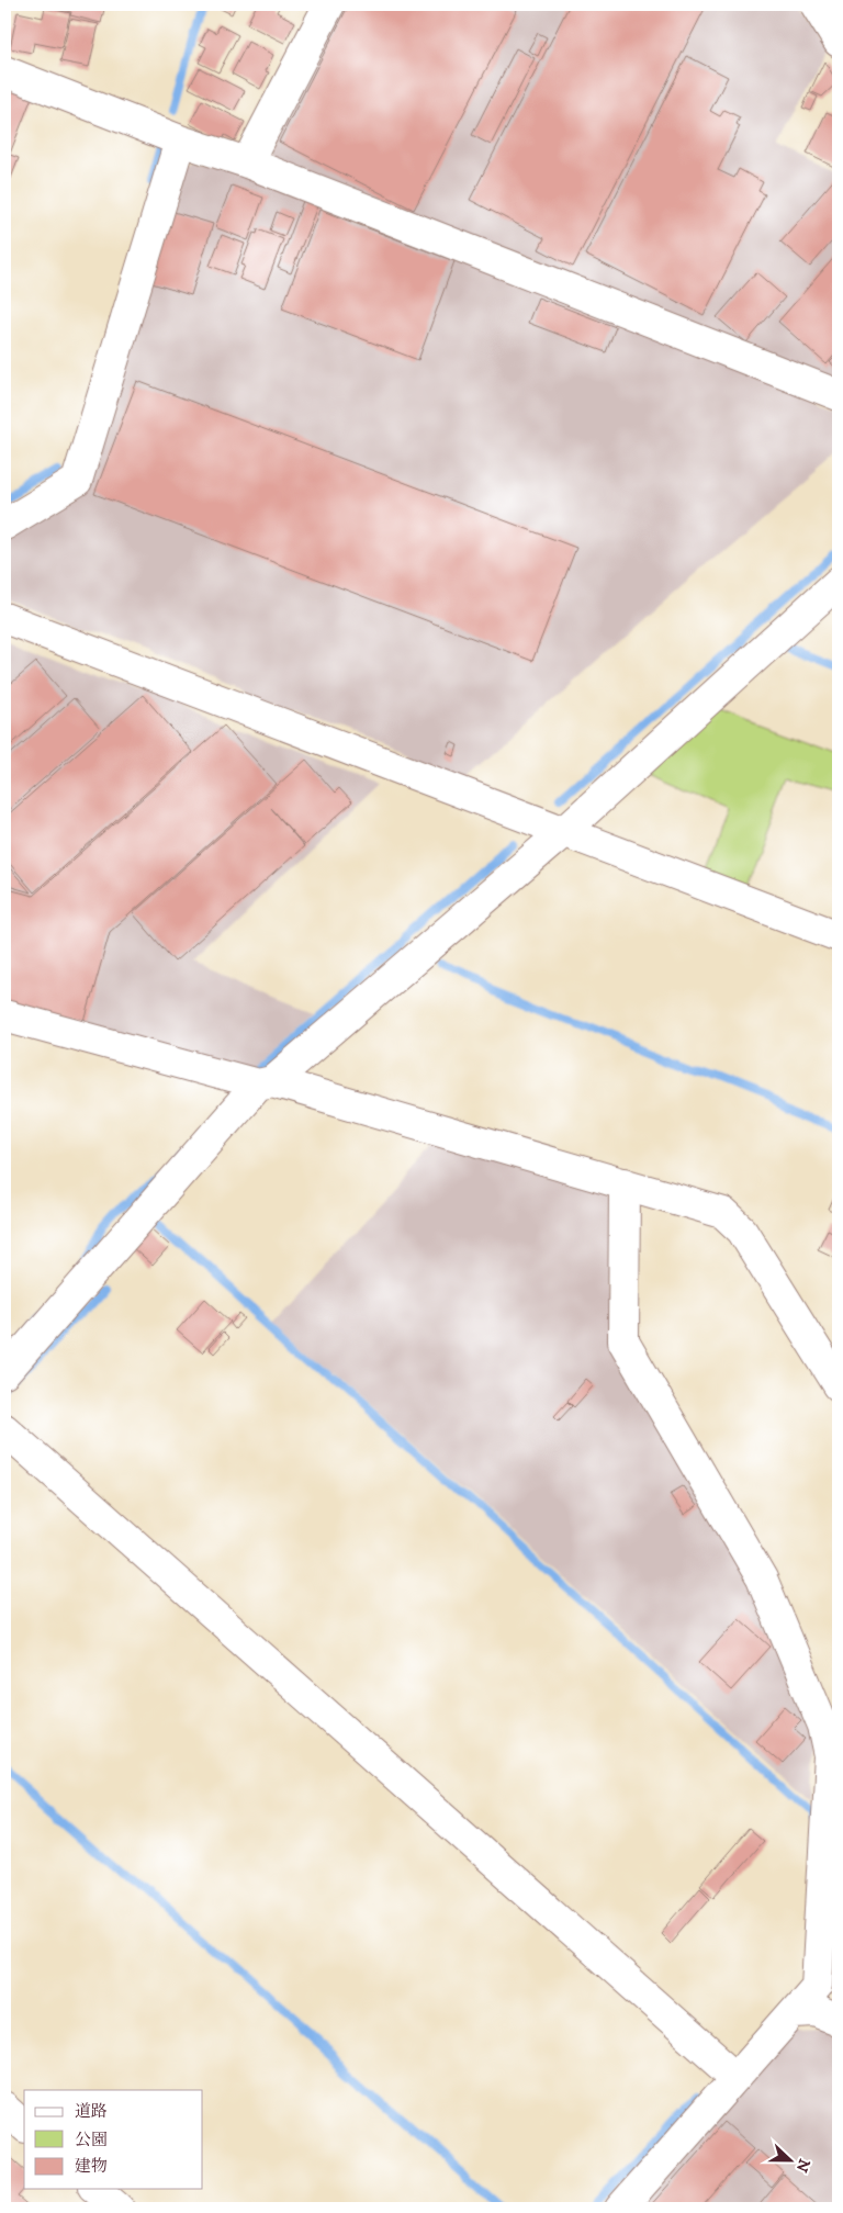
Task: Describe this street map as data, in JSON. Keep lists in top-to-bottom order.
{
  "legend": ["道路", "公園", "建物"],
  "north": "right"
}
